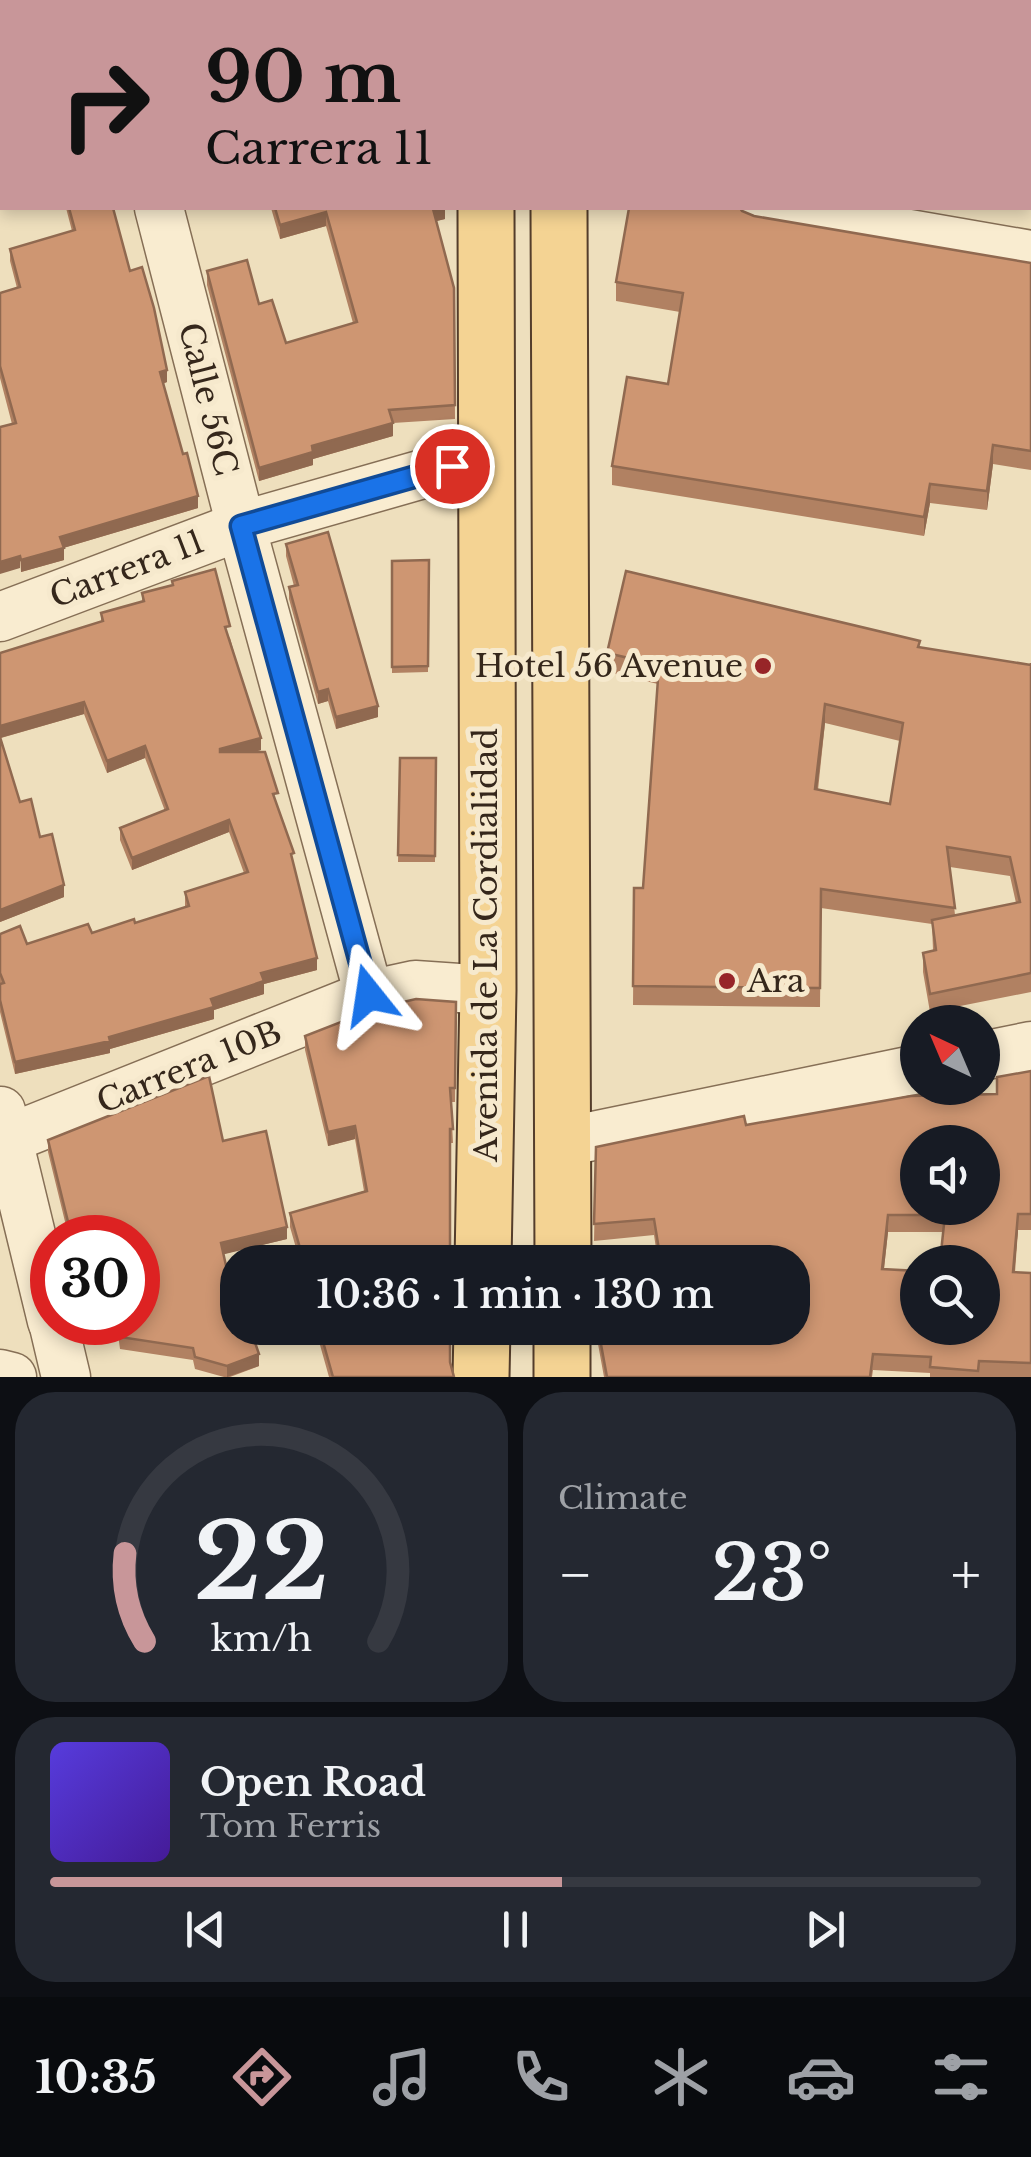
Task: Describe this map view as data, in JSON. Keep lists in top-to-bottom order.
{
  "streets": {
    "main road": ["Avenida de La Cordialidad"],
    "street": ["Calle 56C", "Carrera 11", "Carrera 10B"]
  },
  "crossings": [
    ["Calle 56C", "Carrera 11"],
    ["Calle 56C", "Carrera 10B"],
    ["Carrera 11", "Avenida de La Cordialidad"],
    ["Avenida de La Cordialidad", "Carrera 10B"]
  ],
  "places": ["Hotel 56 Avenue", "Ara"],
  "north": "top left",
  "page": {
    "turn": ["90 m", "Carrera 11"],
    "limit": "30",
    "trip": "10:36 · 1 min · 130 m",
    "tile": "Climate",
    "heat": ["−", "23°", "+"],
    "song": ["Open Road", "Tom Ferris"],
    "tabs": "10:35",
    "gauge": ["22", "km/h"]
  }
}
